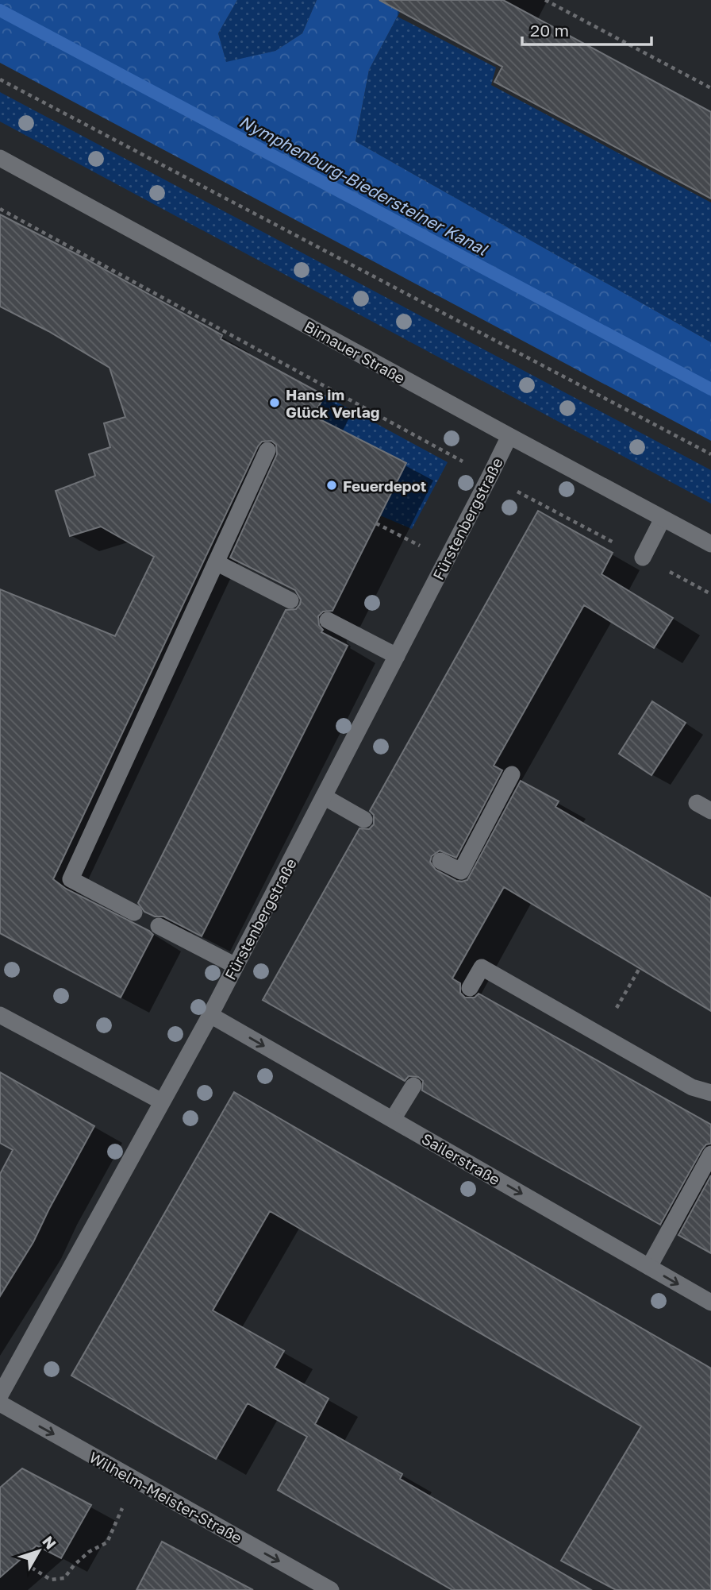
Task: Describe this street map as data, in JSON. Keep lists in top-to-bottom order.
{
  "streets": {
    "street": [
      "Birnauer Straße",
      "Fürstenbergstraße",
      "Sailerstraße",
      "Wilhelm-Meister-Straße"
    ]
  },
  "crossings": [
    ["Birnauer Straße", "Fürstenbergstraße"],
    ["Fürstenbergstraße", "Sailerstraße"]
  ],
  "one_way": ["Sailerstraße", "Wilhelm-Meister-Straße"],
  "water": ["Nymphenburg-Biedersteiner Kanal"],
  "places": ["Hans im Glück Verlag", "Feuerdepot"],
  "scale_bar": "20 m",
  "north": "top right"
}
